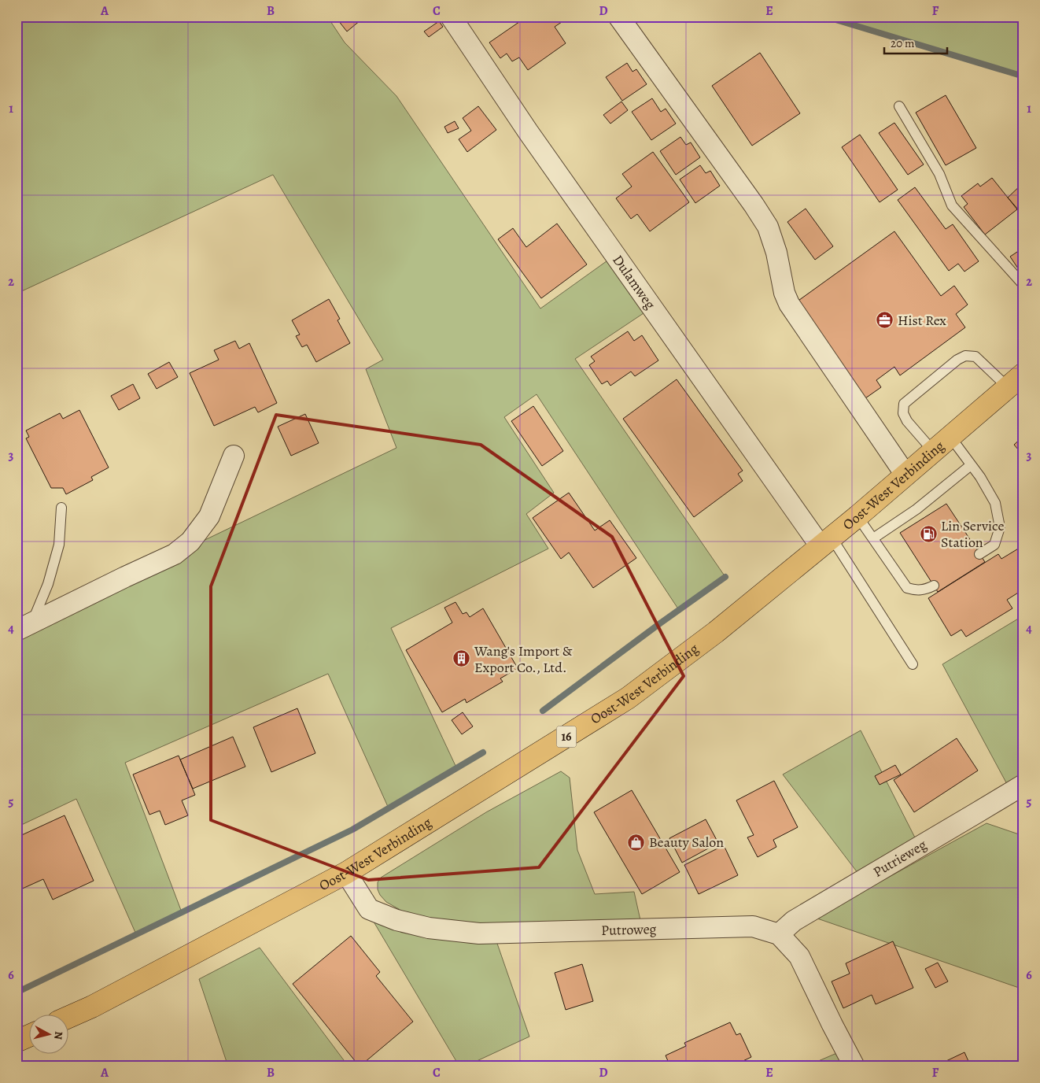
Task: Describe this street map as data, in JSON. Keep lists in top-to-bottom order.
{
  "streets": {
    "main road": ["Oost-West Verbinding", "16"],
    "street": ["Dulamweg", "Putrieweg", "Putroweg"]
  },
  "crossings": [
    ["Dulamweg", "Oost-West Verbinding"],
    ["Oost-West Verbinding", "Putroweg"],
    ["Putrieweg", "Putroweg"]
  ],
  "places": {
    "office": ["Hist Rex"],
    "fuel station": ["Lin Service Station"],
    "building": ["Wang's Import & Export Co., Ltd."],
    "shop": ["Beauty Salon"]
  },
  "scale_bar": "20 m",
  "north": "right",
  "grid": {
    "columns": [
      "A",
      "B",
      "C",
      "D",
      "E",
      "F"
    ],
    "rows": [
      "1",
      "2",
      "3",
      "4",
      "5",
      "6"
    ]
  }
}
